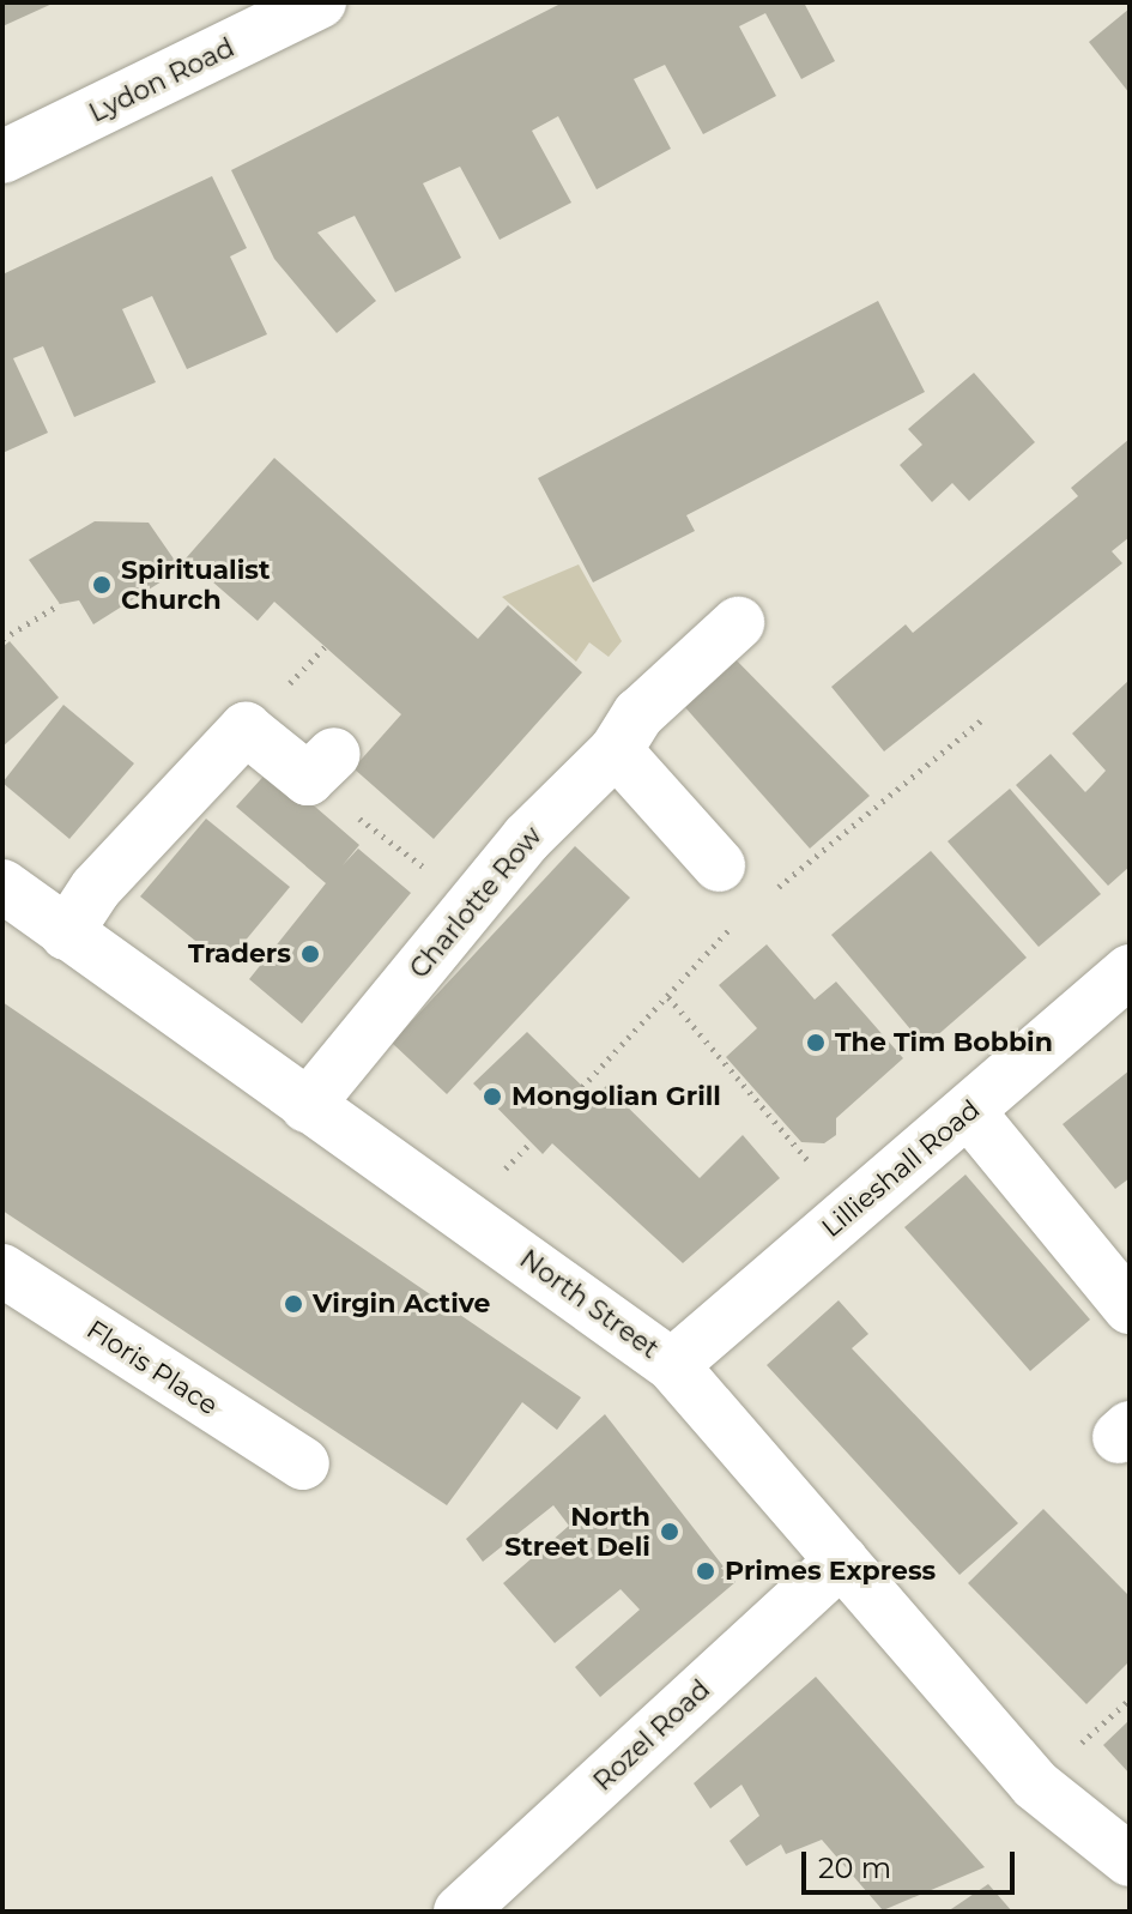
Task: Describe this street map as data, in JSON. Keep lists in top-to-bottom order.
{
  "streets": {
    "street": [
      "Lydon Road",
      "Charlotte Row",
      "Lillieshall Road",
      "North Street",
      "Floris Place",
      "Rozel Road"
    ]
  },
  "crossings": [
    ["Charlotte Row", "North Street"],
    ["Lillieshall Road", "North Street"],
    ["North Street", "Rozel Road"]
  ],
  "places": [
    "Spiritualist Church",
    "Traders",
    "The Tim Bobbin",
    "Mongolian Grill",
    "Virgin Active",
    "North Street Deli",
    "Primes Express"
  ],
  "scale_bar": "20 m"
}
